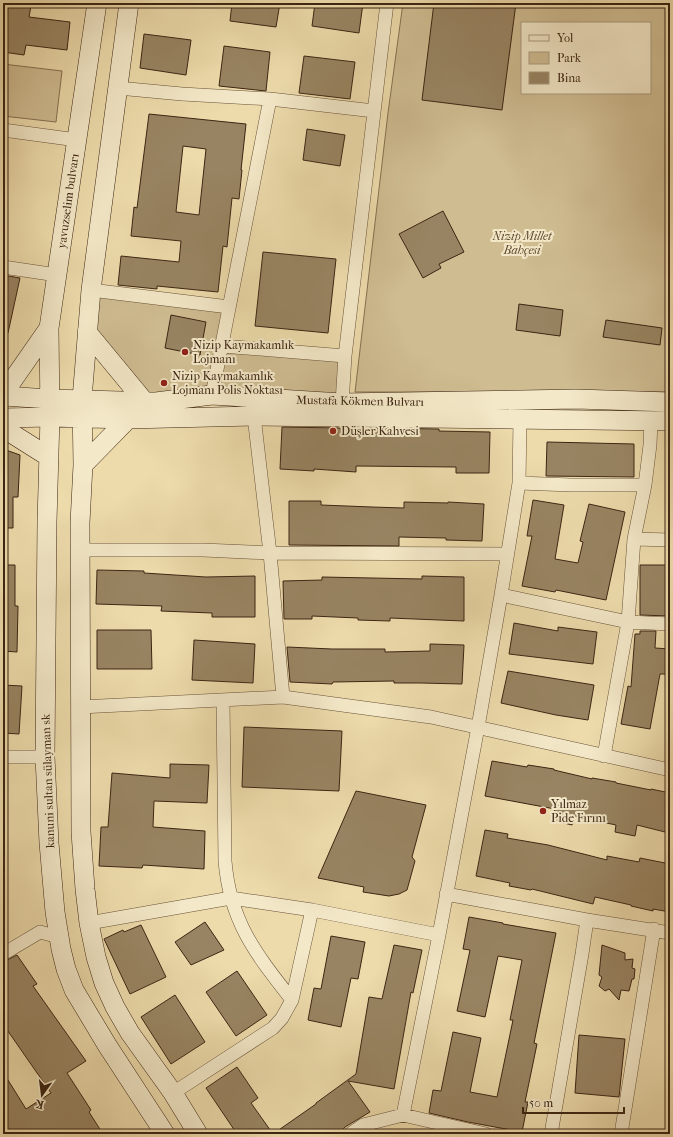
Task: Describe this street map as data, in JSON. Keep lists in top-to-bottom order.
{
  "streets": {
    "main road": ["yavuzselim bulvarı", "Mustafa Kökmen Bulvarı", "kanuni sultan sülayman sk"]
  },
  "crossings": [
    ["yavuzselim bulvarı", "Mustafa Kökmen Bulvarı"],
    ["yavuzselim bulvarı", "kanuni sultan sülayman sk"],
    ["Mustafa Kökmen Bulvarı", "kanuni sultan sülayman sk"]
  ],
  "parks": ["Nizip Millet Bahçesi"],
  "places": [
    "Nizip Kaymakamlık Lojmanı",
    "Nizip Kaymakamlık Lojmanı Polis Noktası",
    "Düşler Kahvesi",
    "Yılmaz Pide Fırını"
  ],
  "legend": ["Yol", "Park", "Bina"],
  "scale_bar": "50 m",
  "north": "bottom"
}
